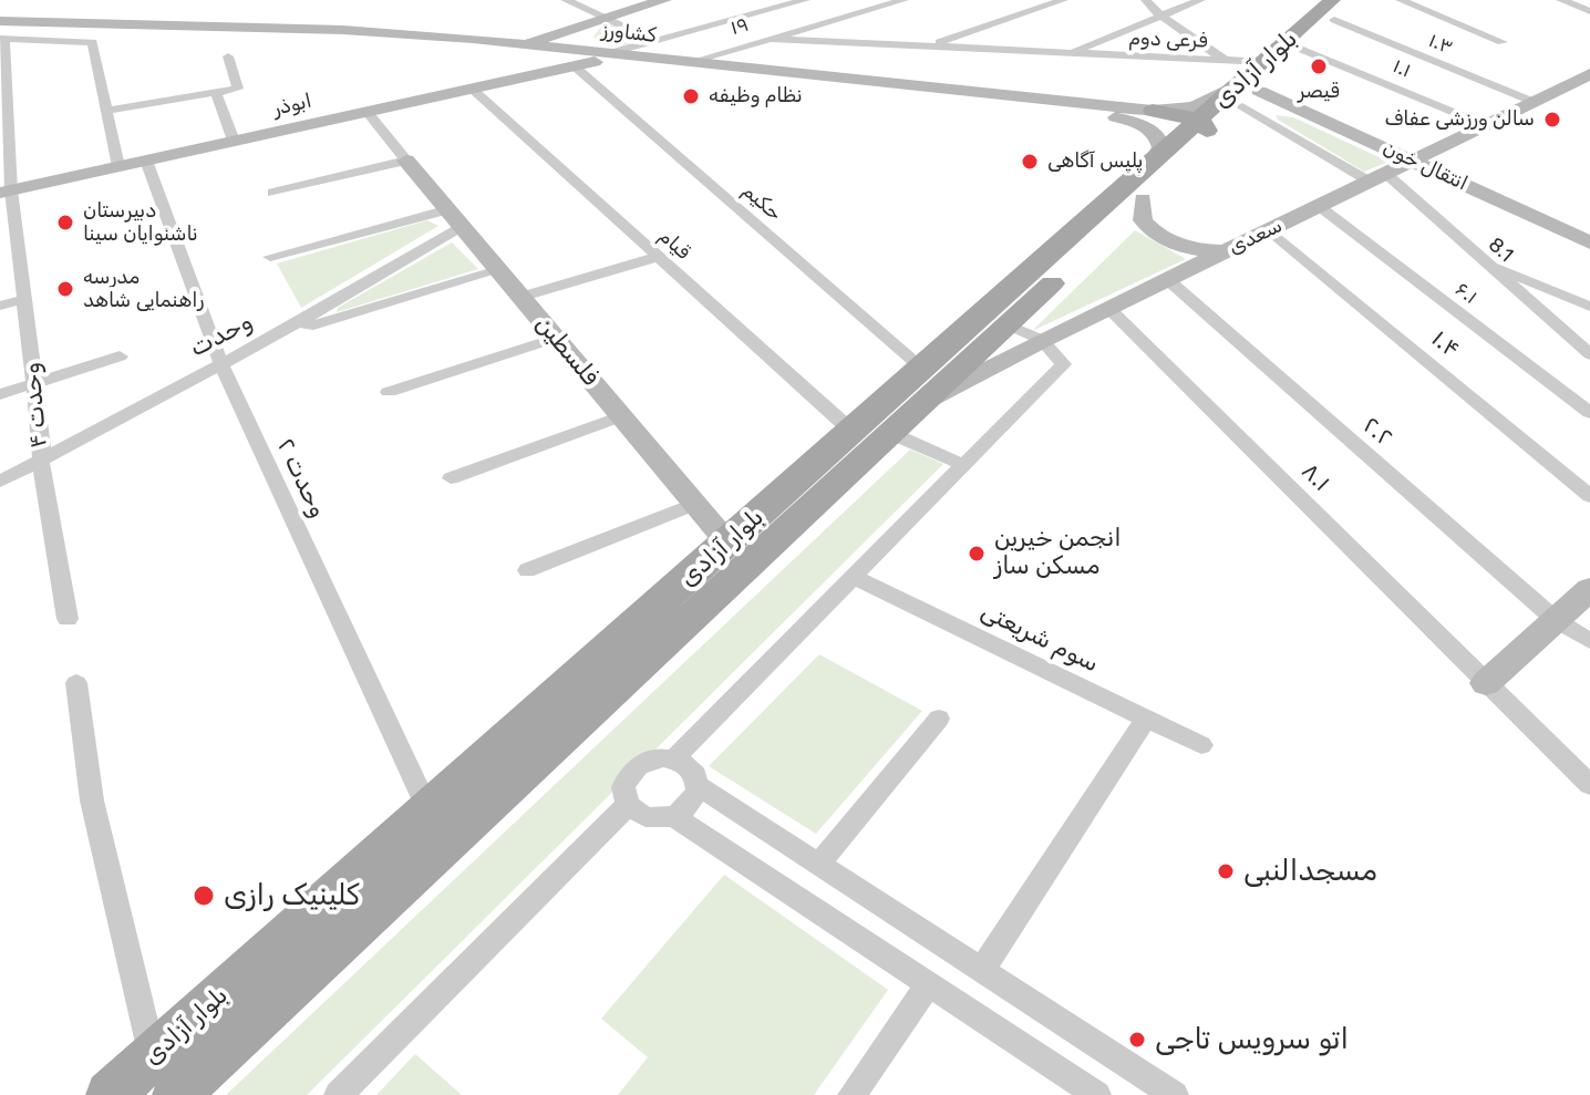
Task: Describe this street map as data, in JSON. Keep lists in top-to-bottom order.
{
  "streets": {
    "main road": [
      "کشاورز",
      "بلوار آزادی",
      "ابوذر",
      "انتقال خون",
      "سعدی",
      "فلسطین"
    ],
    "street": [
      "۱۹",
      "فرعی دوم",
      "۱.۳",
      "۱.۱",
      "حکیم",
      "قیام",
      "8.1",
      "۶.۱",
      "وحدت",
      "۱.۴",
      "وحدت ۴",
      "۲.۲",
      "۸.۱",
      "وحدت ۲",
      "سوم شریعتی"
    ]
  },
  "crossings": [
    ["۱۹", "کشاورز"],
    ["۱۹", "فرعی دوم"],
    ["کشاورز", "فرعی دوم"],
    ["کشاورز", "بلوار آزادی"],
    ["کشاورز", "ابوذر"],
    ["کشاورز", "انتقال خون"],
    ["کشاورز", "8.1"],
    ["کشاورز", "وحدت ۴"],
    ["فرعی دوم", "بلوار آزادی"],
    ["فرعی دوم", "انتقال خون"],
    ["فرعی دوم", "8.1"],
    ["۱.۳", "بلوار آزادی"],
    ["۱.۳", "سعدی"],
    ["۱.۱", "بلوار آزادی"],
    ["۱.۱", "سعدی"],
    ["بلوار آزادی", "انتقال خون"],
    ["بلوار آزادی", "حکیم"],
    ["بلوار آزادی", "سعدی"],
    ["بلوار آزادی", "قیام"],
    ["بلوار آزادی", "8.1"],
    ["بلوار آزادی", "فلسطین"],
    ["بلوار آزادی", "وحدت ۲"],
    ["ابوذر", "حکیم"],
    ["ابوذر", "قیام"],
    ["ابوذر", "وحدت ۴"],
    ["ابوذر", "وحدت ۲"],
    ["انتقال خون", "سعدی"],
    ["انتقال خون", "8.1"],
    ["سعدی", "8.1"],
    ["سعدی", "۶.۱"],
    ["سعدی", "۱.۴"],
    ["سعدی", "۲.۲"],
    ["سعدی", "۸.۱"],
    ["وحدت", "فلسطین"],
    ["وحدت", "وحدت ۴"],
    ["وحدت", "وحدت ۲"]
  ],
  "places": [
    "قیصر",
    "نظام وظیفه",
    "سالن ورزشی عفاف",
    "پلیس آگاهی",
    "دبیرستان ناشنوایان سینا",
    "مدرسه راهنمایی شاهد",
    "انجمن خیرین مسکن ساز",
    "مسجدالنبی",
    "کلینیک رازی",
    "اتو سرویس تاجی"
  ]
}
